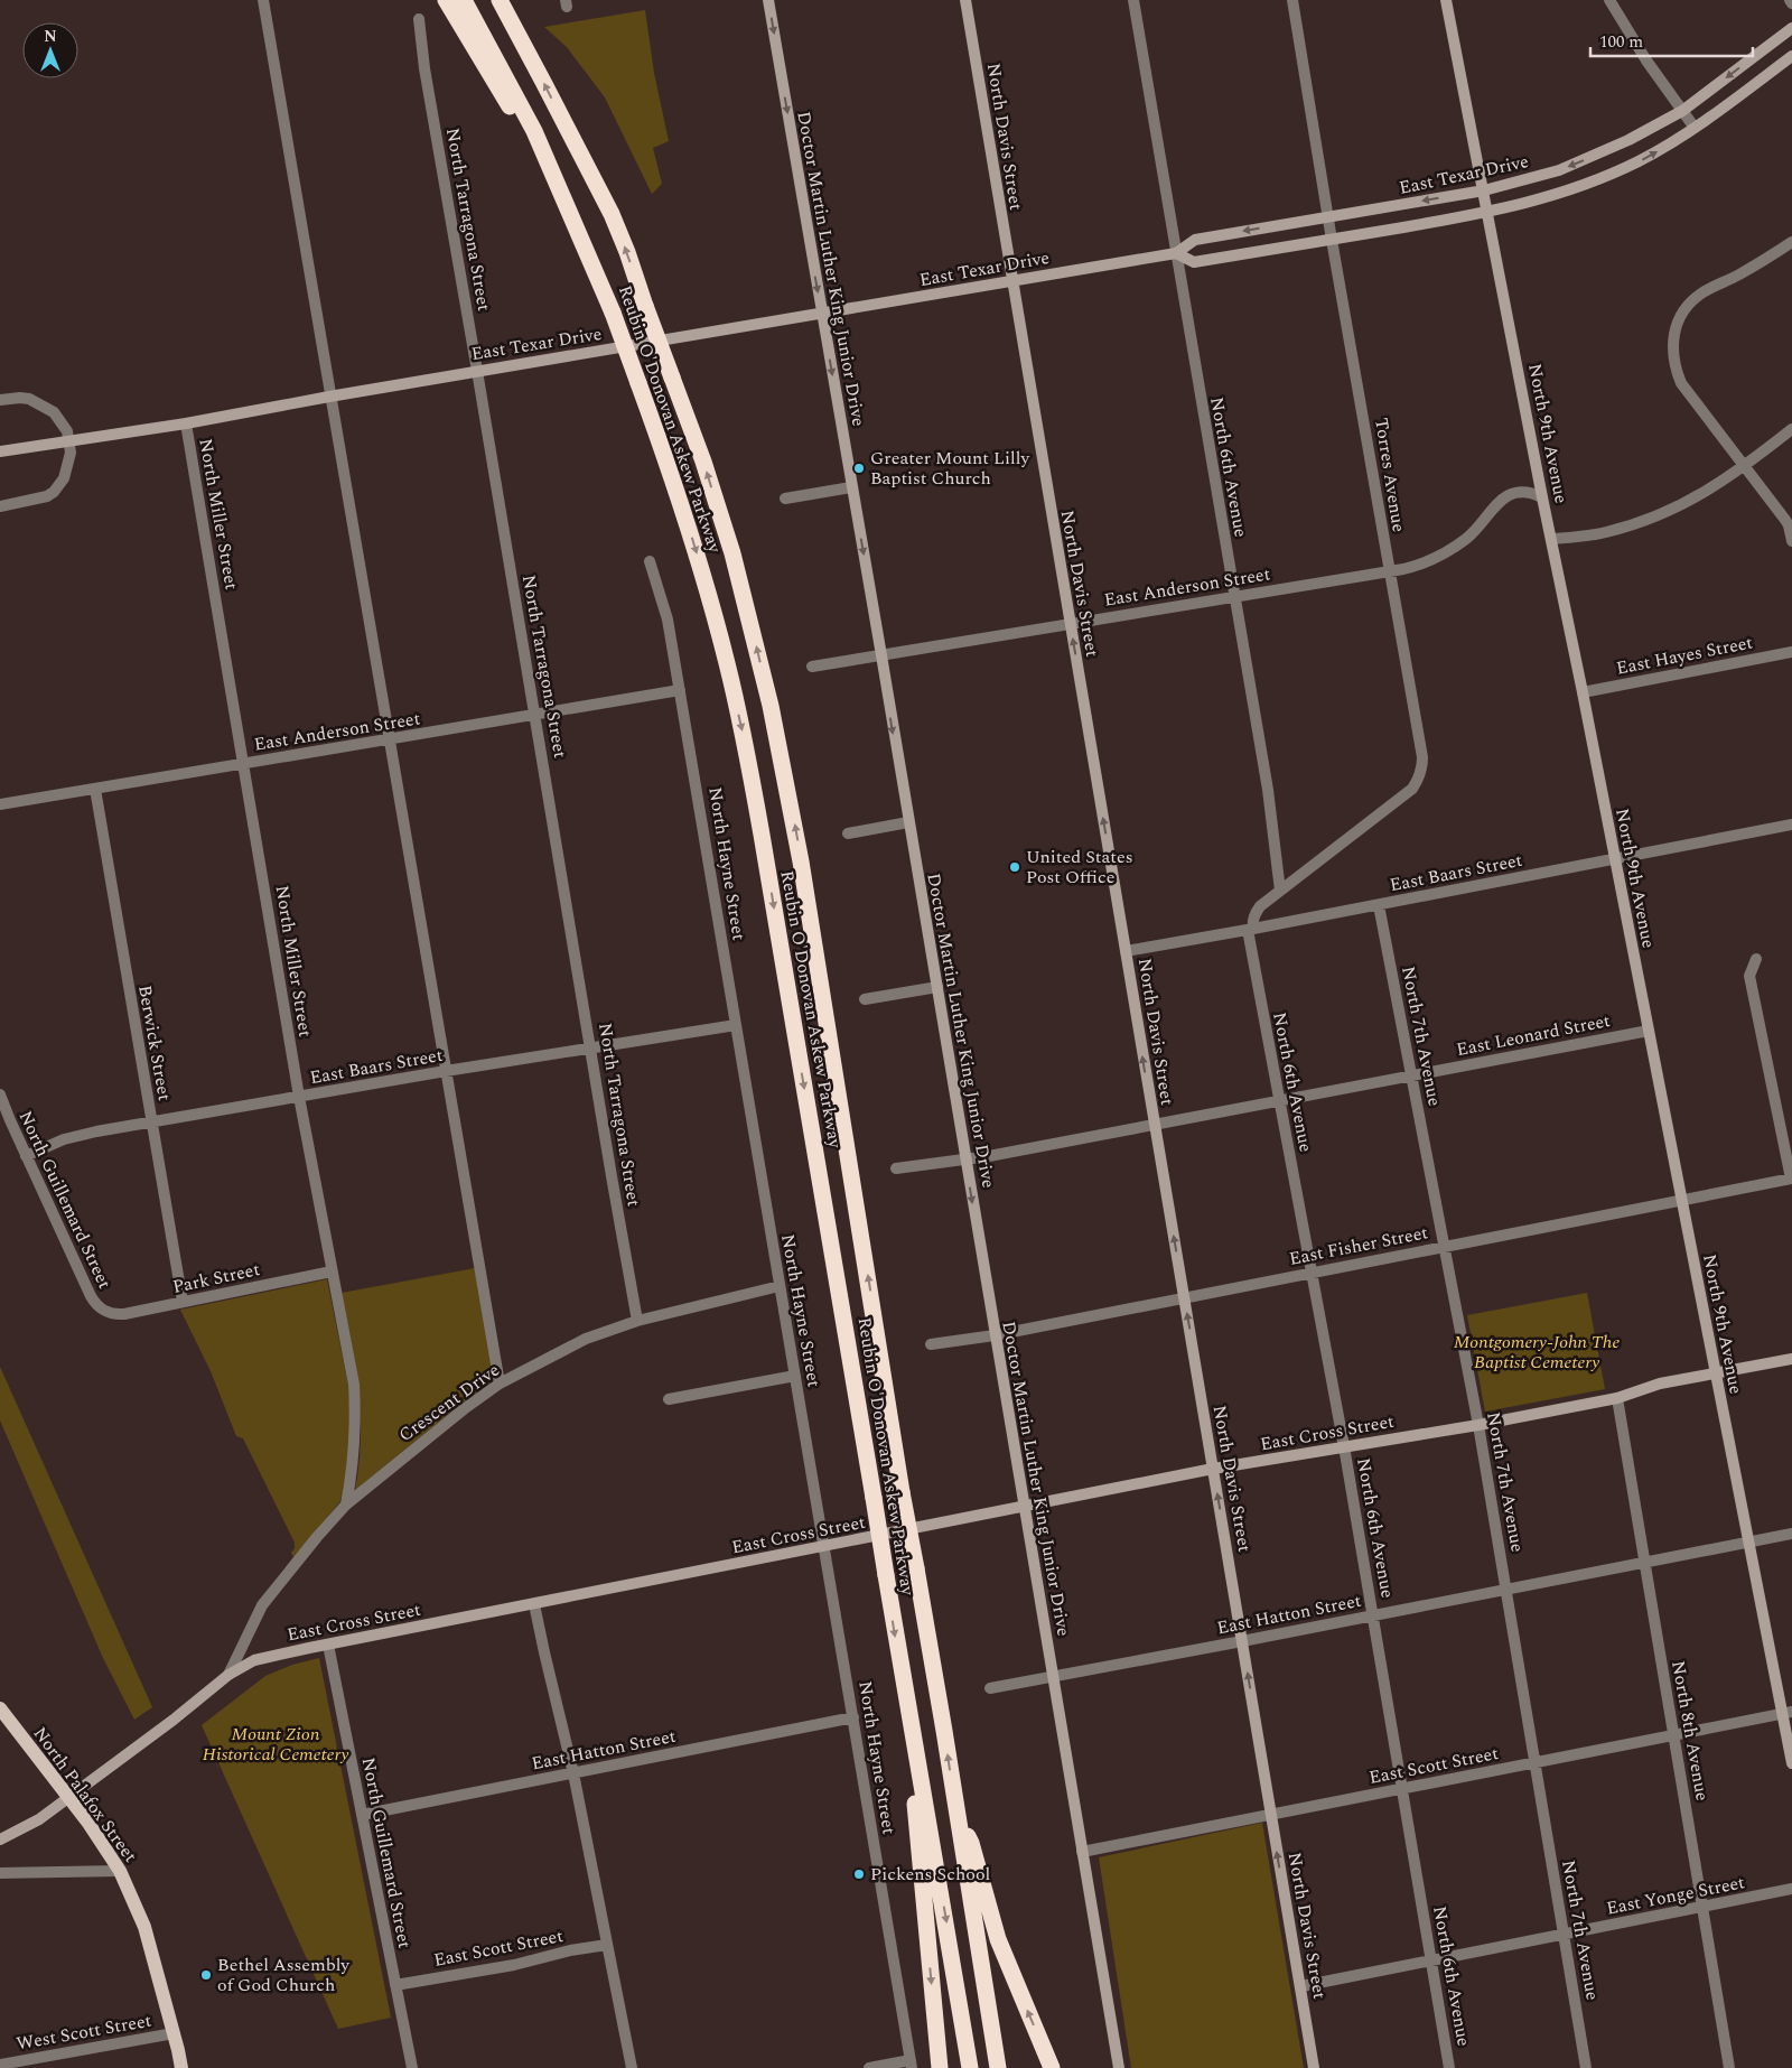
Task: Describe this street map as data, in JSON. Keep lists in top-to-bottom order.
{
  "streets": {
    "highway": ["Reubin O'Donovan Askew Parkway"],
    "main road": [
      "North Davis Street",
      "East Texar Drive",
      "Doctor Martin Luther King Junior Drive",
      "North 9th Avenue",
      "East Cross Street",
      "North Palafox Street"
    ],
    "street": [
      "North Tarragona Street",
      "North 6th Avenue",
      "Torres Avenue",
      "North Miller Street",
      "East Anderson Street",
      "East Hayes Street",
      "North Hayne Street",
      "East Baars Street",
      "East Leonard Street",
      "North 7th Avenue",
      "Berwick Street",
      "North Guillemard Street",
      "East Fisher Street",
      "Park Street",
      "Crescent Drive",
      "East Hatton Street",
      "North 8th Avenue",
      "East Scott Street",
      "East Yonge Street",
      "West Scott Street"
    ]
  },
  "crossings": [
    ["North Davis Street", "East Texar Drive"],
    ["North Davis Street", "East Anderson Street"],
    ["North Davis Street", "East Baars Street"],
    ["North Davis Street", "East Leonard Street"],
    ["North Davis Street", "East Fisher Street"],
    ["North Davis Street", "East Cross Street"],
    ["North Davis Street", "East Hatton Street"],
    ["North Davis Street", "East Scott Street"],
    ["North Davis Street", "East Yonge Street"],
    ["East Texar Drive", "North Tarragona Street"],
    ["East Texar Drive", "Doctor Martin Luther King Junior Drive"],
    ["East Texar Drive", "North 9th Avenue"],
    ["East Texar Drive", "North 6th Avenue"],
    ["East Texar Drive", "Torres Avenue"],
    ["East Texar Drive", "North Miller Street"],
    ["North Tarragona Street", "East Anderson Street"],
    ["North Tarragona Street", "East Baars Street"],
    ["North Tarragona Street", "Crescent Drive"],
    ["Doctor Martin Luther King Junior Drive", "East Anderson Street"],
    ["Doctor Martin Luther King Junior Drive", "East Leonard Street"],
    ["Doctor Martin Luther King Junior Drive", "East Fisher Street"],
    ["Doctor Martin Luther King Junior Drive", "East Cross Street"],
    ["Doctor Martin Luther King Junior Drive", "East Hatton Street"],
    ["Doctor Martin Luther King Junior Drive", "East Scott Street"],
    ["North 9th Avenue", "East Anderson Street"],
    ["North 9th Avenue", "East Hayes Street"],
    ["North 9th Avenue", "East Baars Street"],
    ["North 9th Avenue", "East Leonard Street"],
    ["North 9th Avenue", "East Fisher Street"],
    ["North 9th Avenue", "East Cross Street"],
    ["North 9th Avenue", "East Hatton Street"],
    ["North 9th Avenue", "East Scott Street"],
    ["North 6th Avenue", "Torres Avenue"],
    ["North 6th Avenue", "East Anderson Street"],
    ["North 6th Avenue", "East Baars Street"],
    ["North 6th Avenue", "East Leonard Street"],
    ["North 6th Avenue", "East Fisher Street"],
    ["North 6th Avenue", "East Cross Street"],
    ["North 6th Avenue", "East Hatton Street"],
    ["North 6th Avenue", "East Scott Street"],
    ["North 6th Avenue", "East Yonge Street"],
    ["Torres Avenue", "East Anderson Street"],
    ["North Miller Street", "East Anderson Street"],
    ["North Miller Street", "East Baars Street"],
    ["North Miller Street", "Park Street"],
    ["North Miller Street", "Crescent Drive"],
    ["East Anderson Street", "North Hayne Street"],
    ["East Anderson Street", "Berwick Street"],
    ["North Hayne Street", "East Baars Street"],
    ["North Hayne Street", "Crescent Drive"],
    ["North Hayne Street", "East Cross Street"],
    ["North Hayne Street", "East Hatton Street"],
    ["East Baars Street", "North 7th Avenue"],
    ["East Baars Street", "Berwick Street"],
    ["East Baars Street", "North Guillemard Street"],
    ["East Leonard Street", "North 7th Avenue"],
    ["North 7th Avenue", "East Fisher Street"],
    ["North 7th Avenue", "East Cross Street"],
    ["North 7th Avenue", "East Hatton Street"],
    ["North 7th Avenue", "East Scott Street"],
    ["North 7th Avenue", "East Yonge Street"],
    ["Berwick Street", "Park Street"],
    ["North Guillemard Street", "Park Street"],
    ["North Guillemard Street", "East Cross Street"],
    ["North Guillemard Street", "East Hatton Street"],
    ["North Guillemard Street", "East Scott Street"],
    ["Crescent Drive", "East Cross Street"],
    ["East Cross Street", "North 8th Avenue"],
    ["East Cross Street", "North Palafox Street"],
    ["East Hatton Street", "North 8th Avenue"],
    ["North 8th Avenue", "East Scott Street"],
    ["North 8th Avenue", "East Yonge Street"],
    ["North Palafox Street", "West Scott Street"]
  ],
  "one_way": ["North Davis Street", "Doctor Martin Luther King Junior Drive"],
  "parks": ["Montgomery-John The Baptist Cemetery", "Mount Zion Historical Cemetery"],
  "places": [
    "Greater Mount Lilly Baptist Church",
    "United States Post Office",
    "Pickens School",
    "Bethel Assembly of God Church"
  ],
  "scale_bar": "100 m",
  "north": "top"
}
